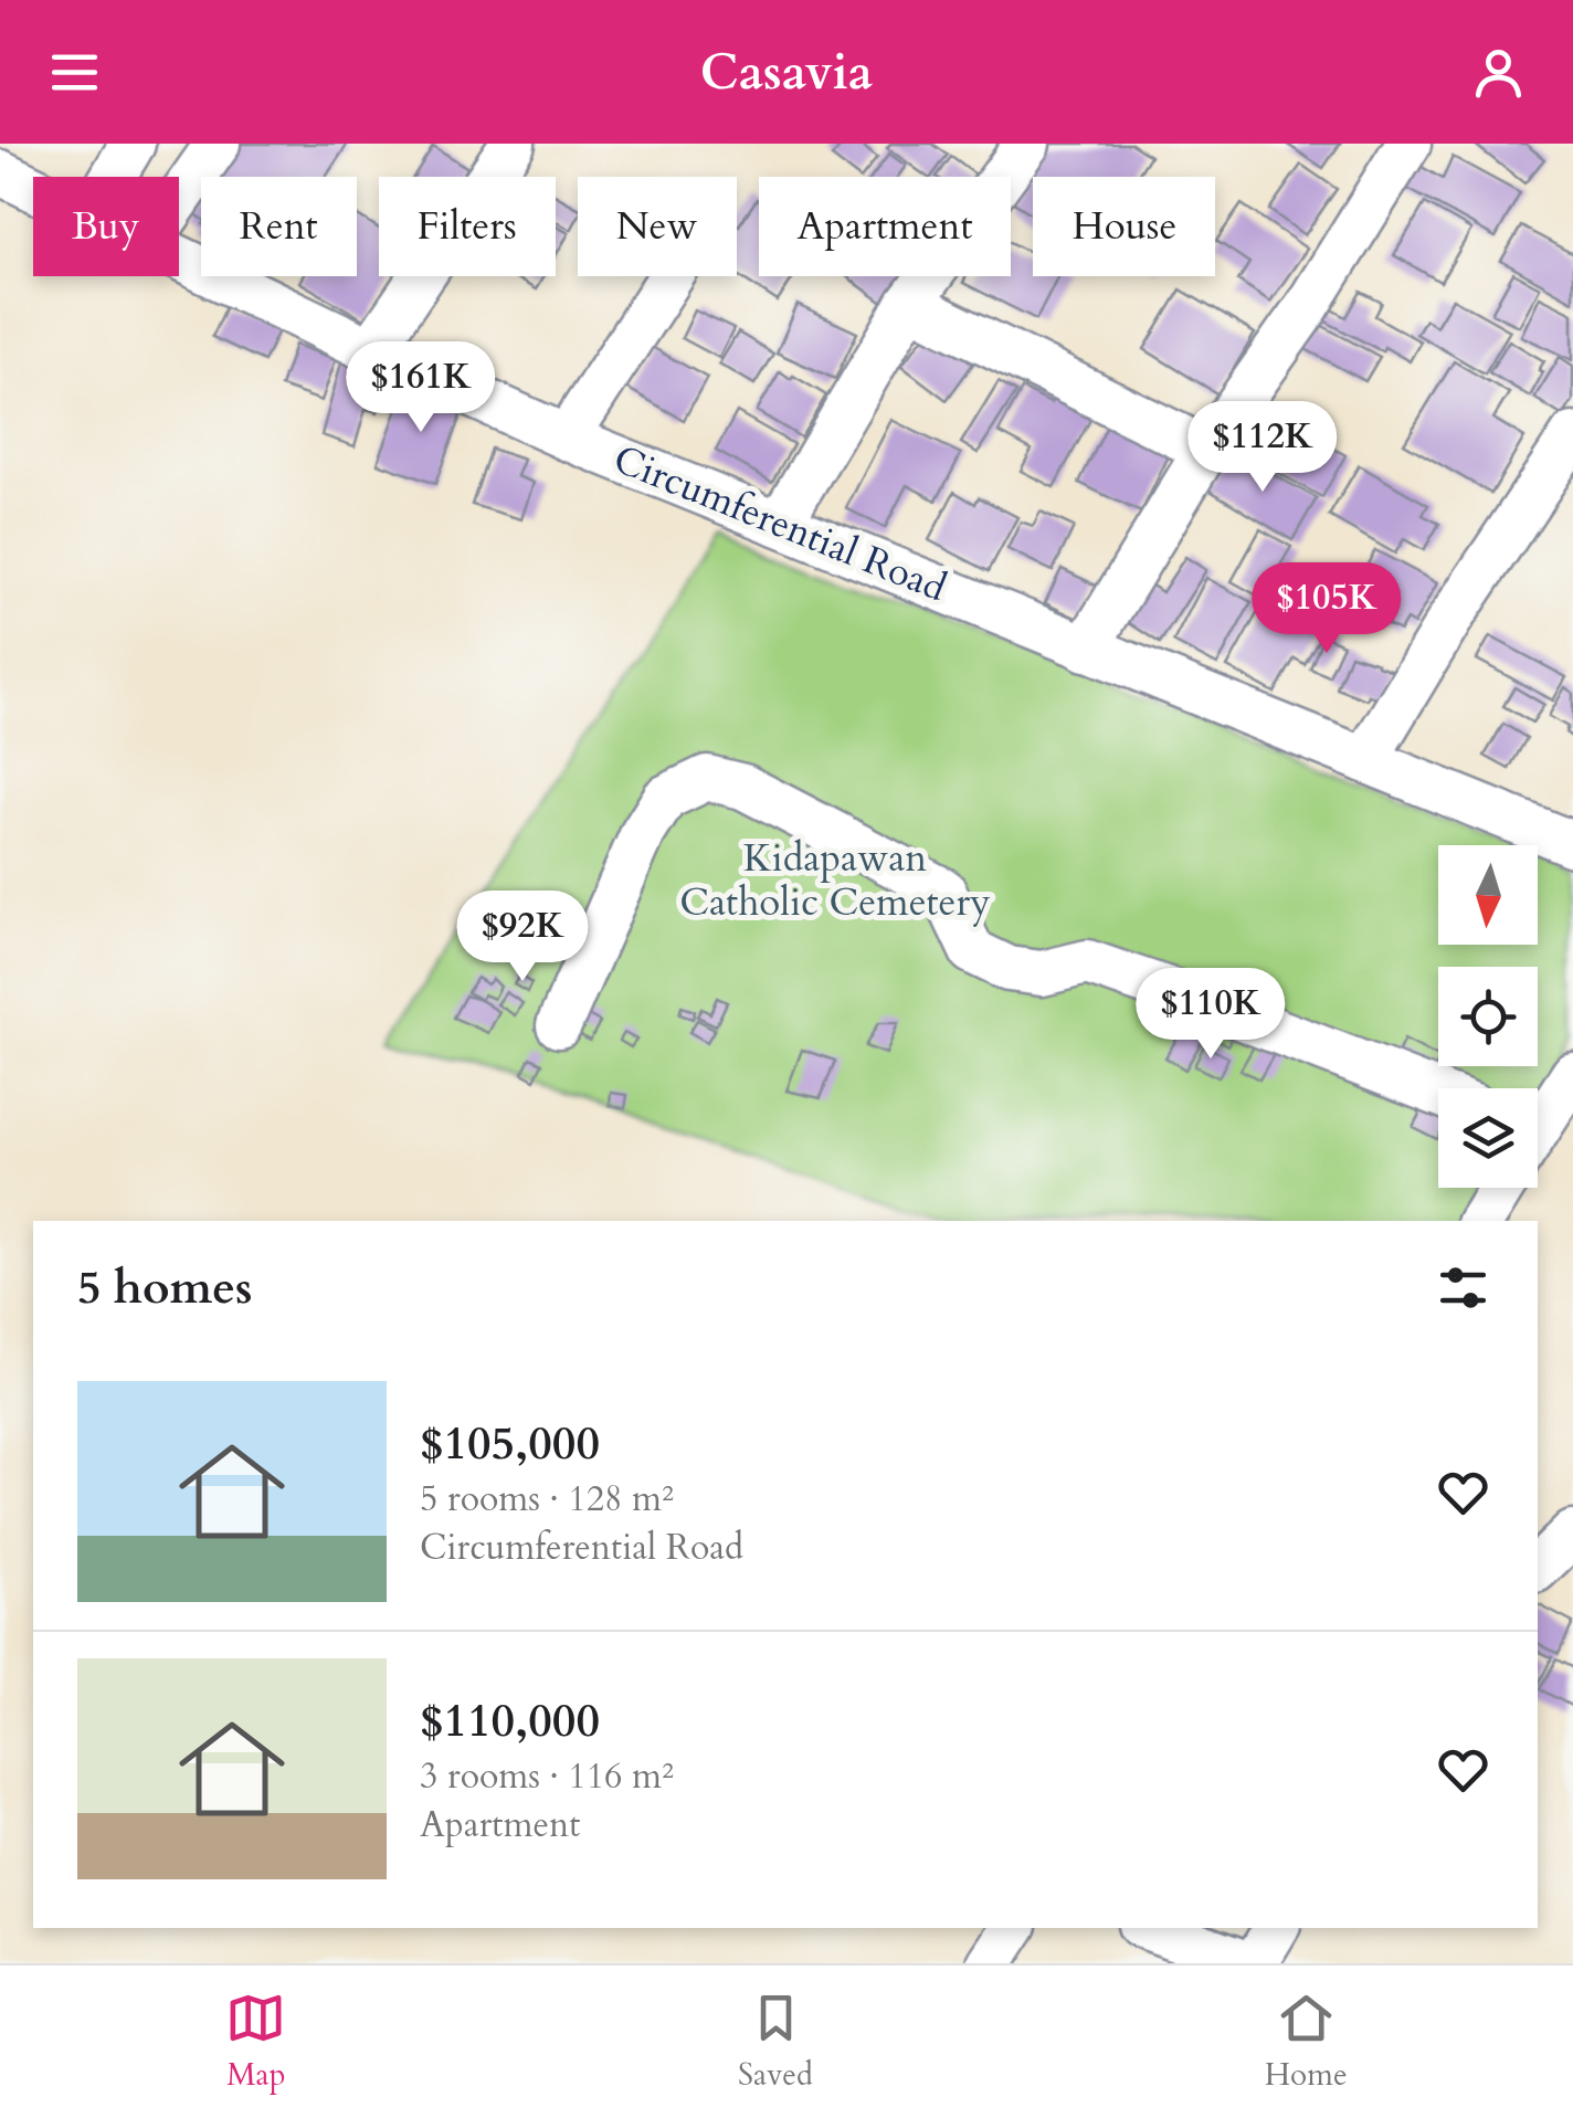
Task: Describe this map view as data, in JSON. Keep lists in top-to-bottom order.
{
  "streets": {
    "street": ["Circumferential Road"]
  },
  "parks": ["Kidapawan Catholic Cemetery"],
  "north": "bottom",
  "page": {
    "header": "Casavia",
    "chip": [
      "Buy",
      "Rent",
      "Filters",
      "New",
      "Apartment",
      "House"
    ],
    "price": [
      "$161K",
      "$112K",
      "$105K",
      "$92K",
      "$110K"
    ],
    "heading": "5 homes",
    "list": [
      {
        "name": "$105,000",
        "note": "5 rooms · 128 m² · Circumferential Road"
      },
      {
        "name": "$110,000",
        "note": "3 rooms · 116 m² · Apartment"
      }
    ],
    "tabs": ["Map", "Saved", "Home"]
  }
}
